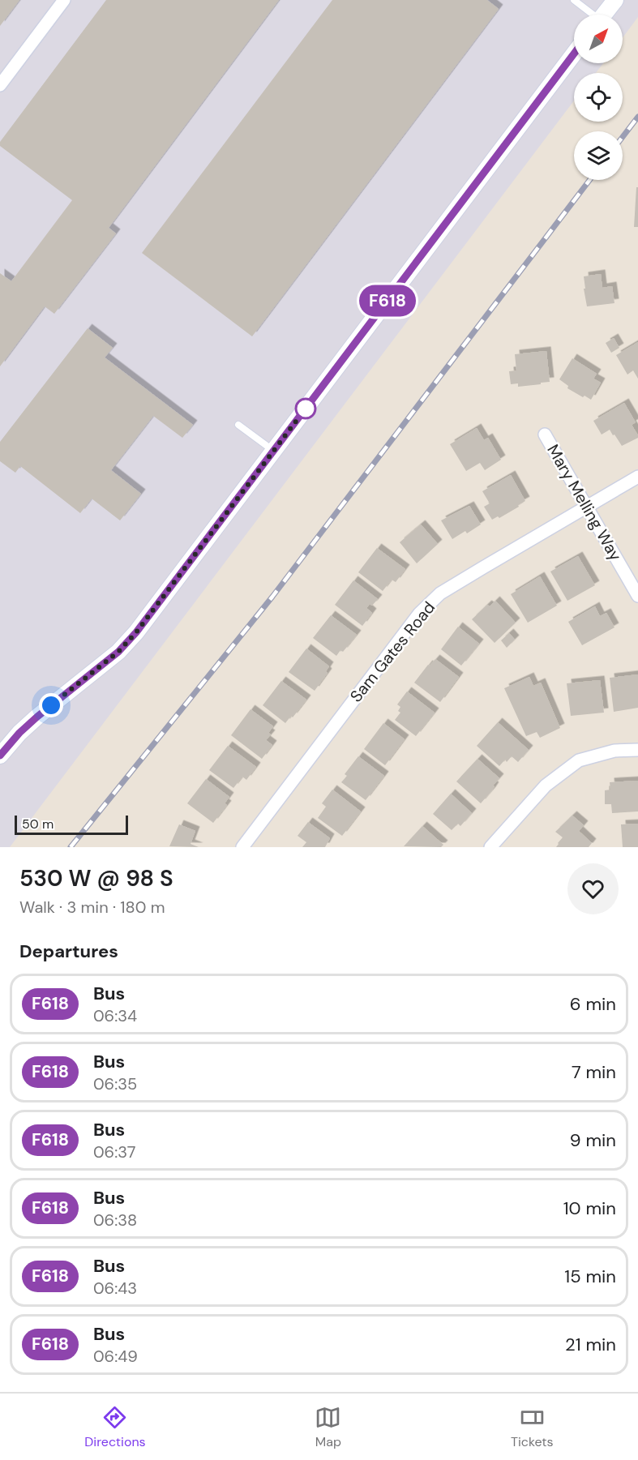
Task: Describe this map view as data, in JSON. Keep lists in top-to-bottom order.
{
  "streets": {
    "street": ["Mary Melling Way", "Sam Gates Road"]
  },
  "crossings": [
    ["Mary Melling Way", "Sam Gates Road"]
  ],
  "lines": ["bus line F618"],
  "scale_bar": "50 m",
  "north": "top right",
  "page": {
    "on_map": "F618",
    "scale": "50 m",
    "heading": [
      ["530 W @ 98 S", "Walk · 3 min · 180 m"],
      "Departures"
    ],
    "list": [
      {
        "mark": "F618",
        "name": "Bus",
        "note": "06:34",
        "value": "6 min"
      },
      {
        "mark": "F618",
        "name": "Bus",
        "note": "06:35",
        "value": "7 min"
      },
      {
        "mark": "F618",
        "name": "Bus",
        "note": "06:37",
        "value": "9 min"
      },
      {
        "mark": "F618",
        "name": "Bus",
        "note": "06:38",
        "value": "10 min"
      },
      {
        "mark": "F618",
        "name": "Bus",
        "note": "06:43",
        "value": "15 min"
      },
      {
        "mark": "F618",
        "name": "Bus",
        "note": "06:49",
        "value": "21 min"
      }
    ],
    "tabs": ["Directions", "Map", "Tickets"]
  }
}
